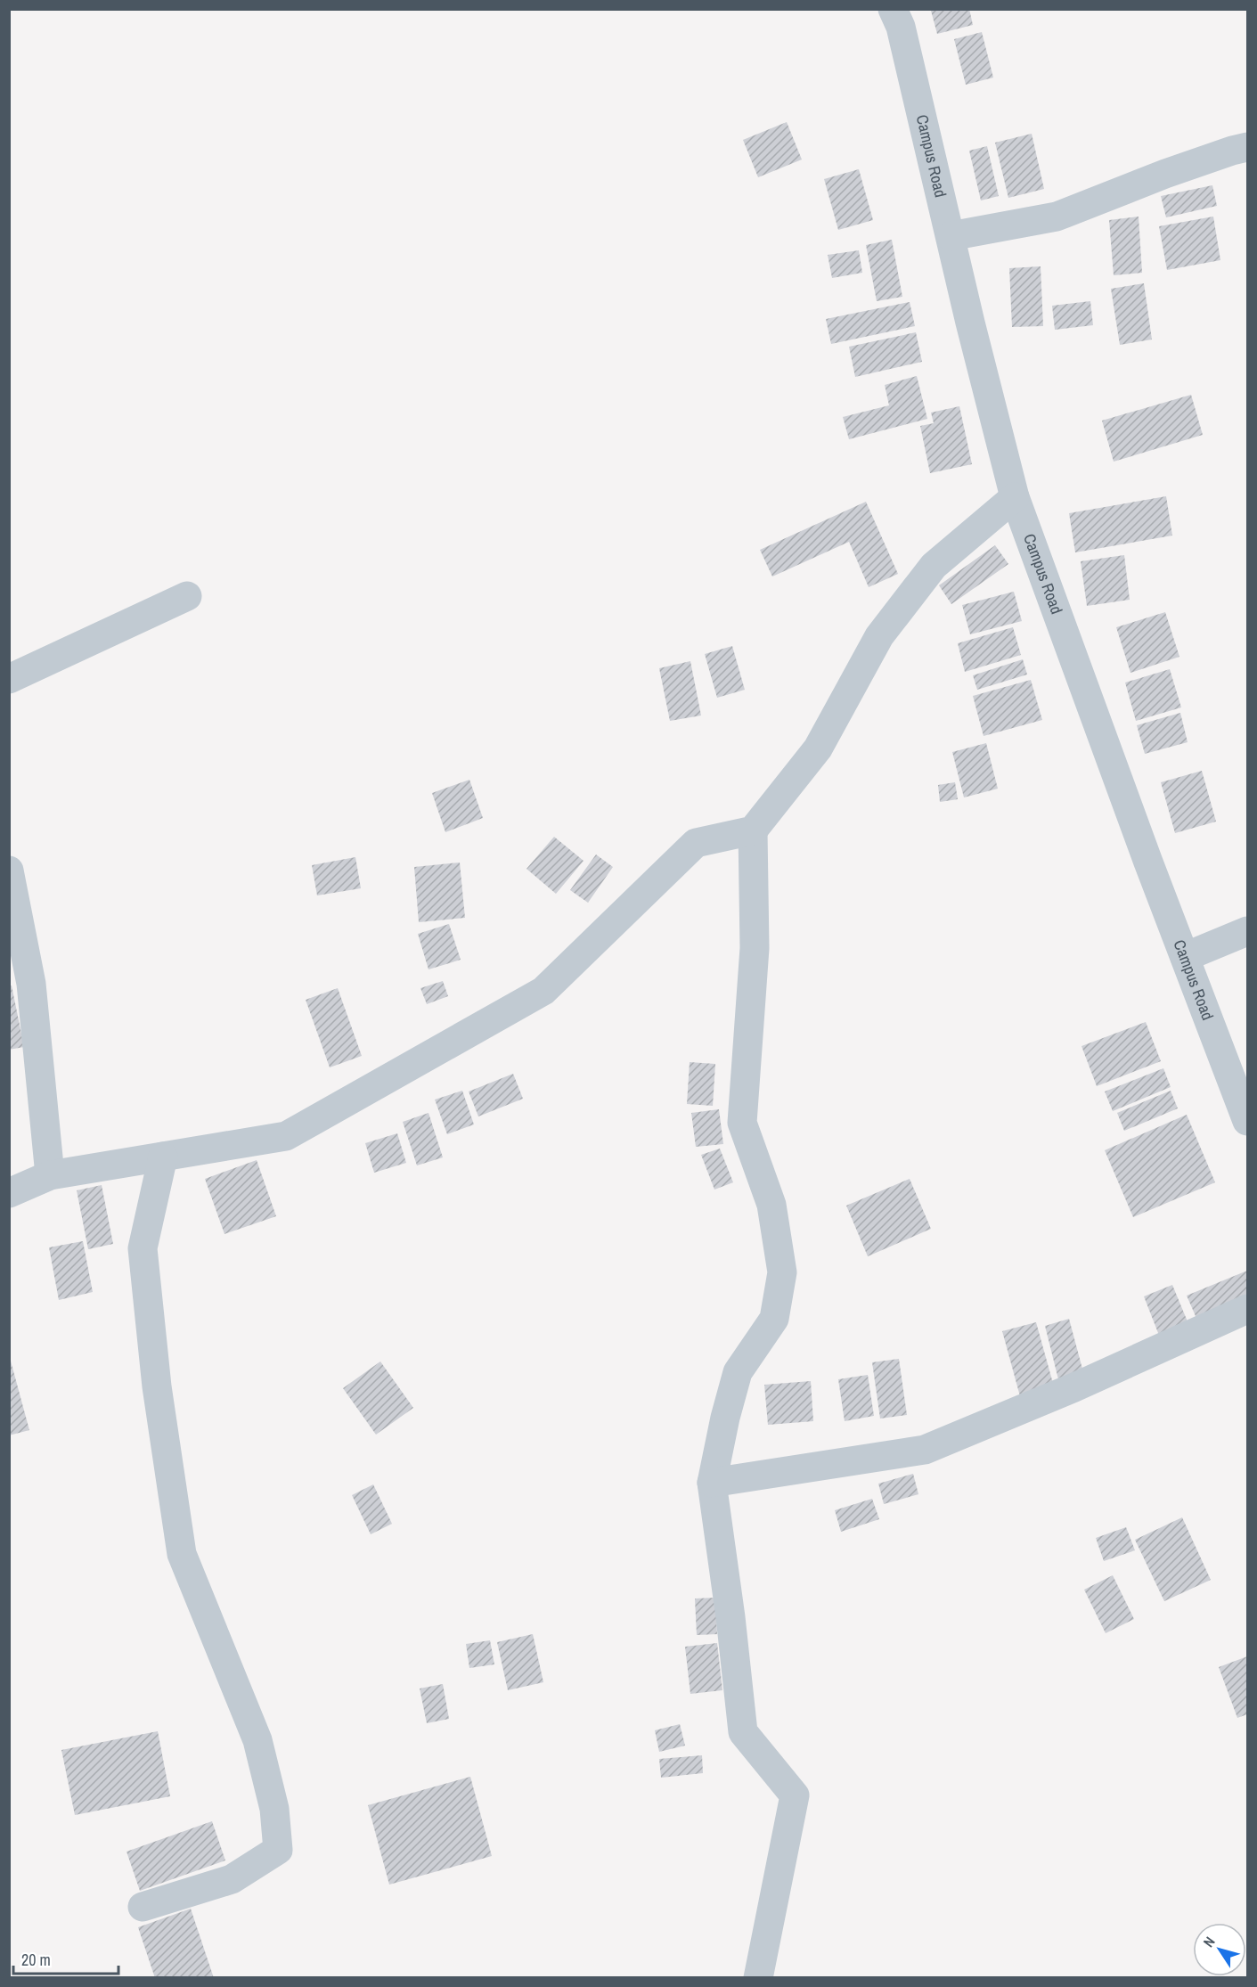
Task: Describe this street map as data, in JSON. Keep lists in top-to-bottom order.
{
  "streets": {
    "street": ["Campus Road"]
  },
  "scale_bar": "20 m",
  "north": "top left"
}
